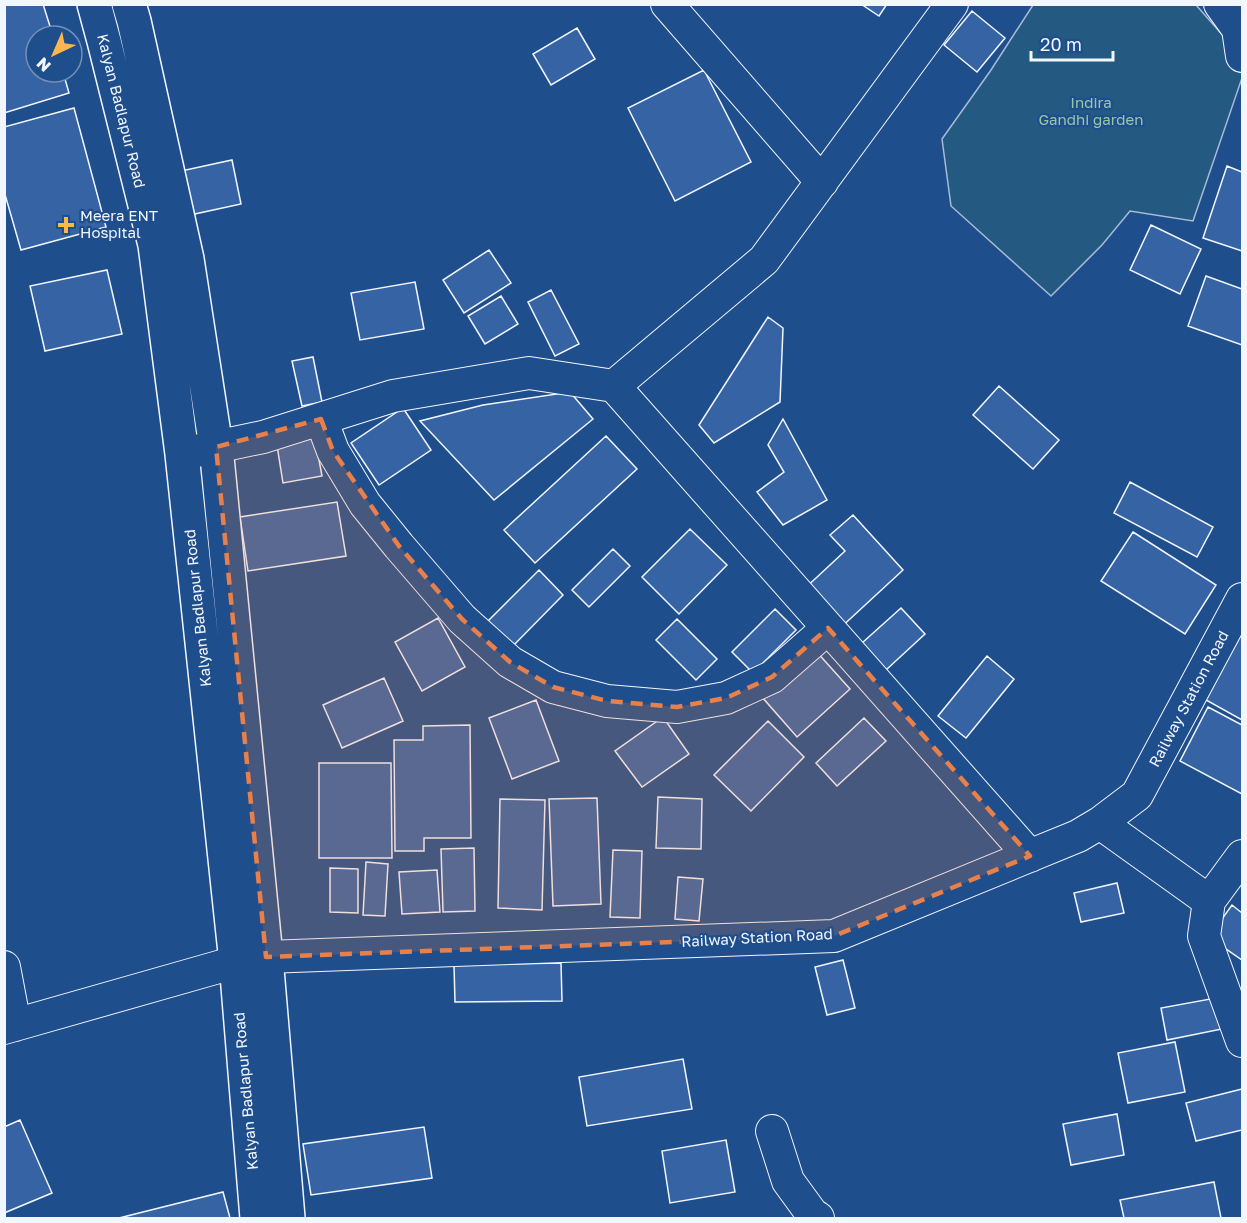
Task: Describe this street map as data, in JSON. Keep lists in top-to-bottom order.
{
  "streets": {
    "main road": ["Kalyan Badlapur Road"],
    "street": ["Railway Station Road"]
  },
  "crossings": [
    ["Kalyan Badlapur Road", "Railway Station Road"]
  ],
  "parks": ["Indira Gandhi garden"],
  "places": {
    "health": ["Meera ENT Hospital"]
  },
  "scale_bar": "20 m",
  "north": "bottom left"
}
